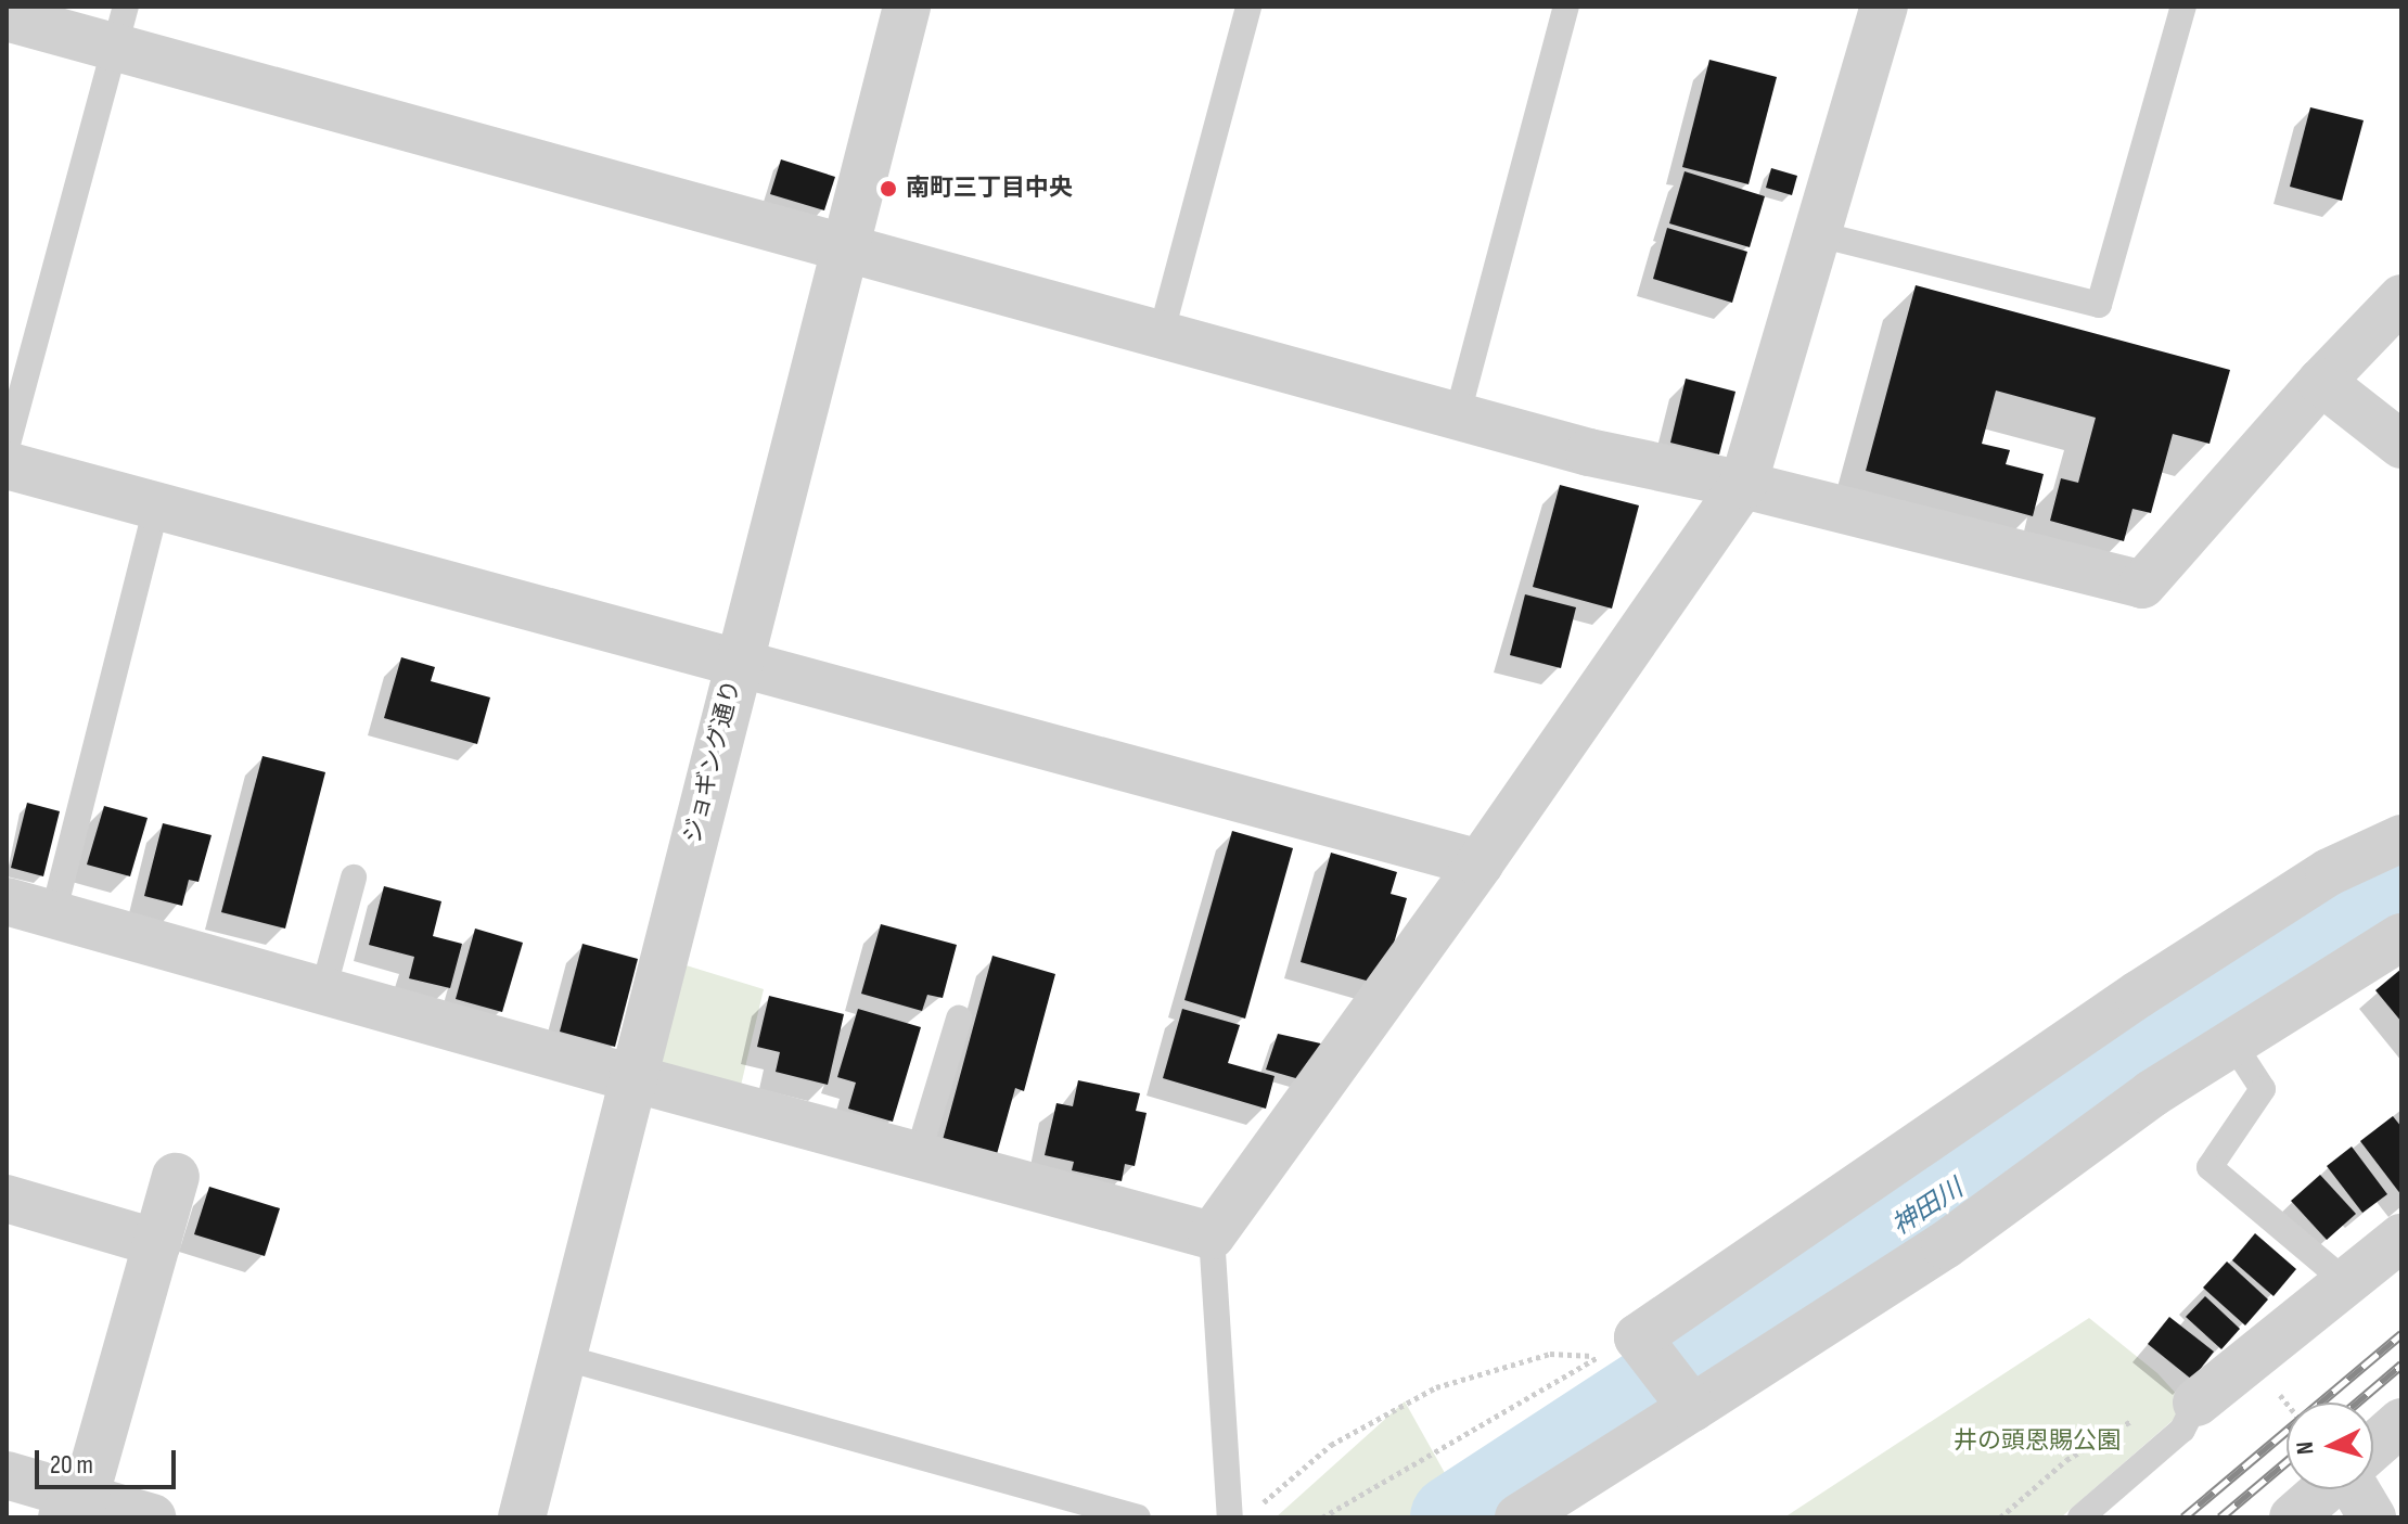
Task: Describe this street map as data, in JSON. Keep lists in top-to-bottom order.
{
  "streets": {
    "street": ["ジョギング通り"]
  },
  "water": ["神田川"],
  "parks": ["井の頭恩賜公園"],
  "places": ["南町三丁目中央"],
  "scale_bar": "20 m",
  "north": "left"
}
